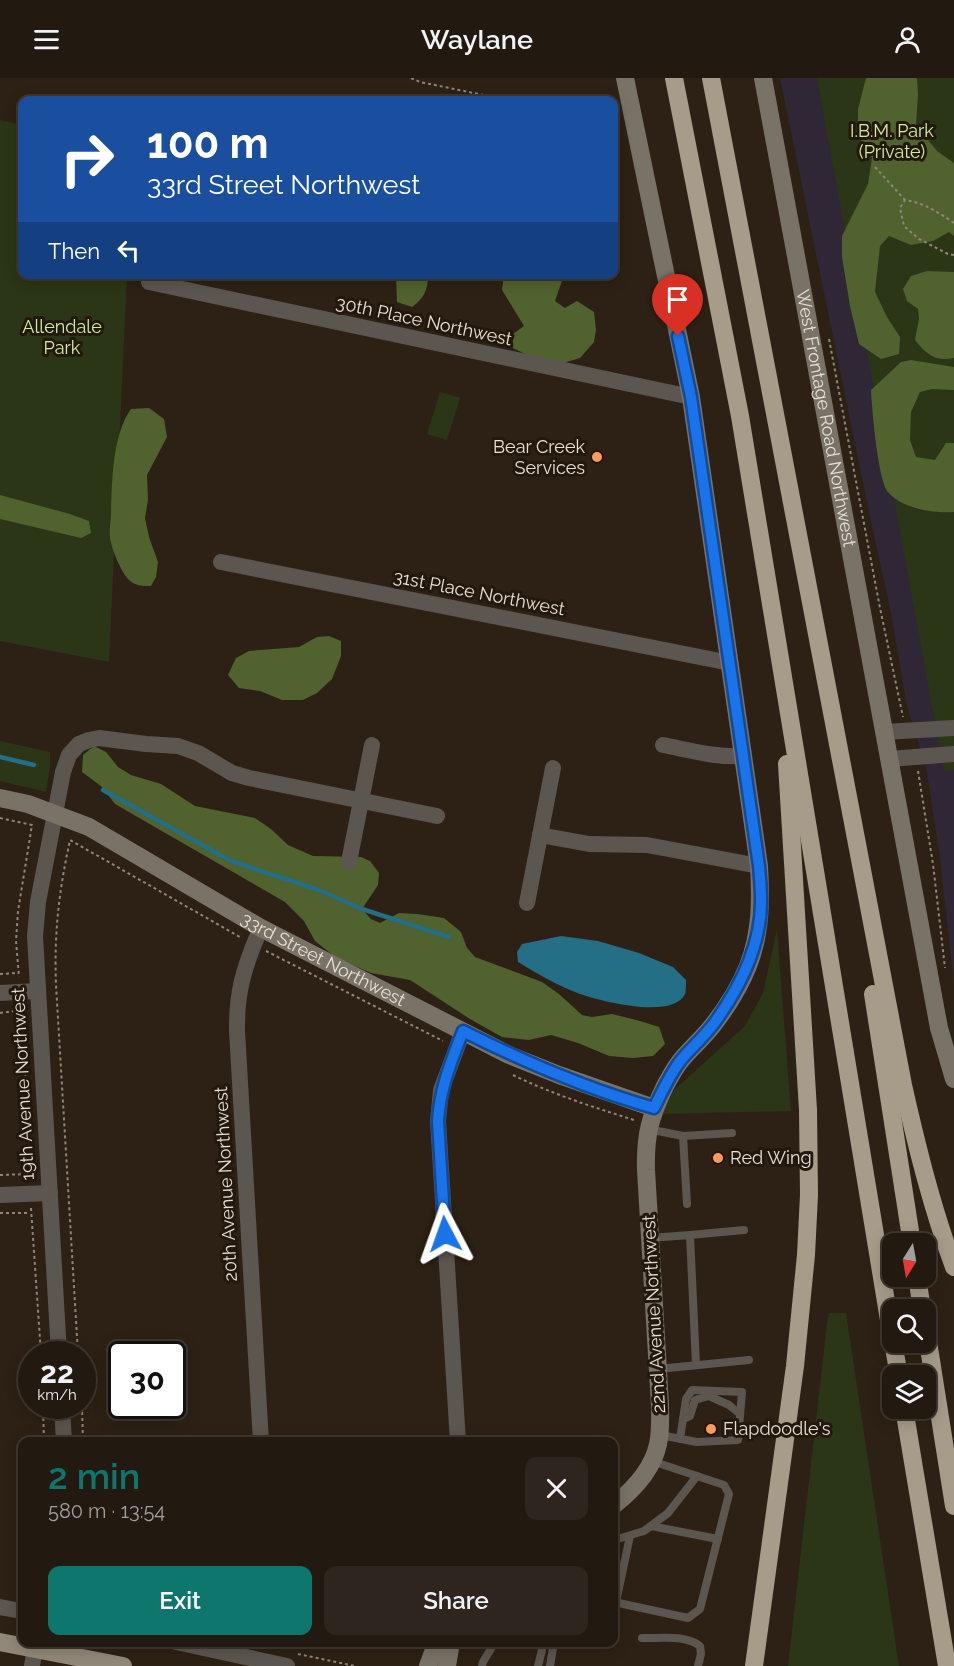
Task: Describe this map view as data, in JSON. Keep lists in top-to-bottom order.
{
  "streets": {
    "street": [
      "30th Place Northwest",
      "West Frontage Road Northwest",
      "31st Place Northwest",
      "33rd Street Northwest",
      "19th Avenue Northwest",
      "20th Avenue Northwest",
      "22nd Avenue Northwest"
    ]
  },
  "crossings": [
    ["30th Place Northwest", "22nd Avenue Northwest"],
    ["31st Place Northwest", "22nd Avenue Northwest"],
    ["33rd Street Northwest", "19th Avenue Northwest"],
    ["33rd Street Northwest", "20th Avenue Northwest"],
    ["33rd Street Northwest", "22nd Avenue Northwest"]
  ],
  "parks": ["I.B.M. Park (Private)", "Allendale Park"],
  "places": ["Bear Creek Services", "Red Wing", "Flapdoodle's"],
  "north": "bottom",
  "page": {
    "header": "Waylane",
    "turn": ["100 m", "33rd Street Northwest"],
    "then": "Then",
    "speed": "22 km/h",
    "limit": "30",
    "heading": ["2 min", "580 m · 13:54"],
    "buttons": ["Exit", "Share"]
  }
}
